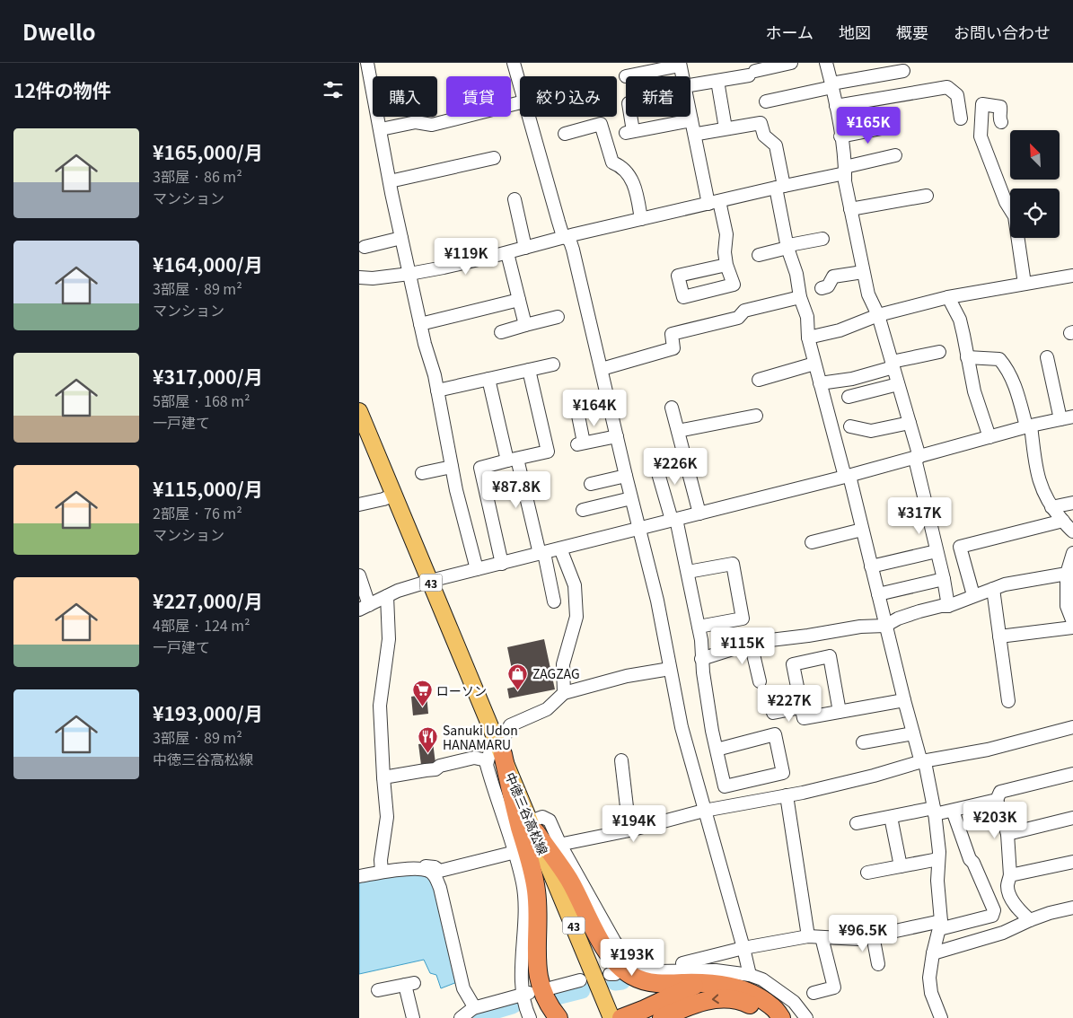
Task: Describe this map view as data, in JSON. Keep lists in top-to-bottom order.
{
  "streets": {
    "main road": ["43", "中徳三谷高松線"]
  },
  "places": {
    "shop": ["ZAGZAG"],
    "supermarket": ["ローソン"],
    "restaurant": ["Sanuki Udon HANAMARU"]
  },
  "north": "top left",
  "page": {
    "header": "Dwello",
    "nav": [
      "ホーム",
      "地図",
      "概要",
      "お問い合わせ"
    ],
    "heading": "12件の物件",
    "chip": [
      "購入",
      "賃貸",
      "絞り込み",
      "新着"
    ],
    "price": [
      "¥165K",
      "¥119K",
      "¥164K",
      "¥226K",
      "¥87.8K",
      "¥317K",
      "¥115K",
      "¥227K",
      "¥203K",
      "¥194K",
      "¥96.5K",
      "¥193K"
    ],
    "list": [
      {
        "name": "¥165,000/月",
        "note": "3部屋 · 86 m² · マンション"
      },
      {
        "name": "¥164,000/月",
        "note": "3部屋 · 89 m² · マンション"
      },
      {
        "name": "¥317,000/月",
        "note": "5部屋 · 168 m² · 一戸建て"
      },
      {
        "name": "¥115,000/月",
        "note": "2部屋 · 76 m² · マンション"
      },
      {
        "name": "¥227,000/月",
        "note": "4部屋 · 124 m² · 一戸建て"
      },
      {
        "name": "¥193,000/月",
        "note": "3部屋 · 89 m² · 中徳三谷高松線"
      }
    ]
  }
}
